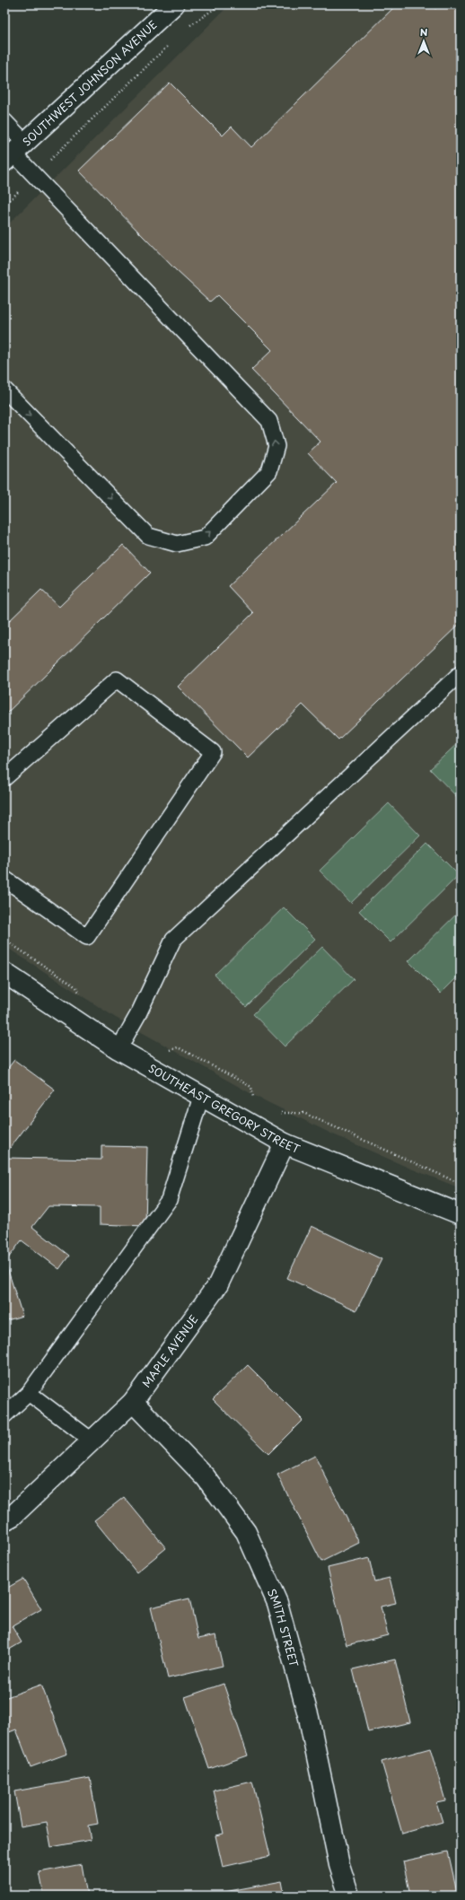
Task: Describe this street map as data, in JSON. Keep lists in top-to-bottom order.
{
  "streets": {
    "street": [
      "SOUTHWEST JOHNSON AVENUE",
      "SOUTHEAST GREGORY STREET",
      "MAPLE AVENUE",
      "SMITH STREET"
    ]
  },
  "crossings": [
    ["SOUTHEAST GREGORY STREET", "MAPLE AVENUE"],
    ["MAPLE AVENUE", "SMITH STREET"]
  ],
  "north": "top"
}
